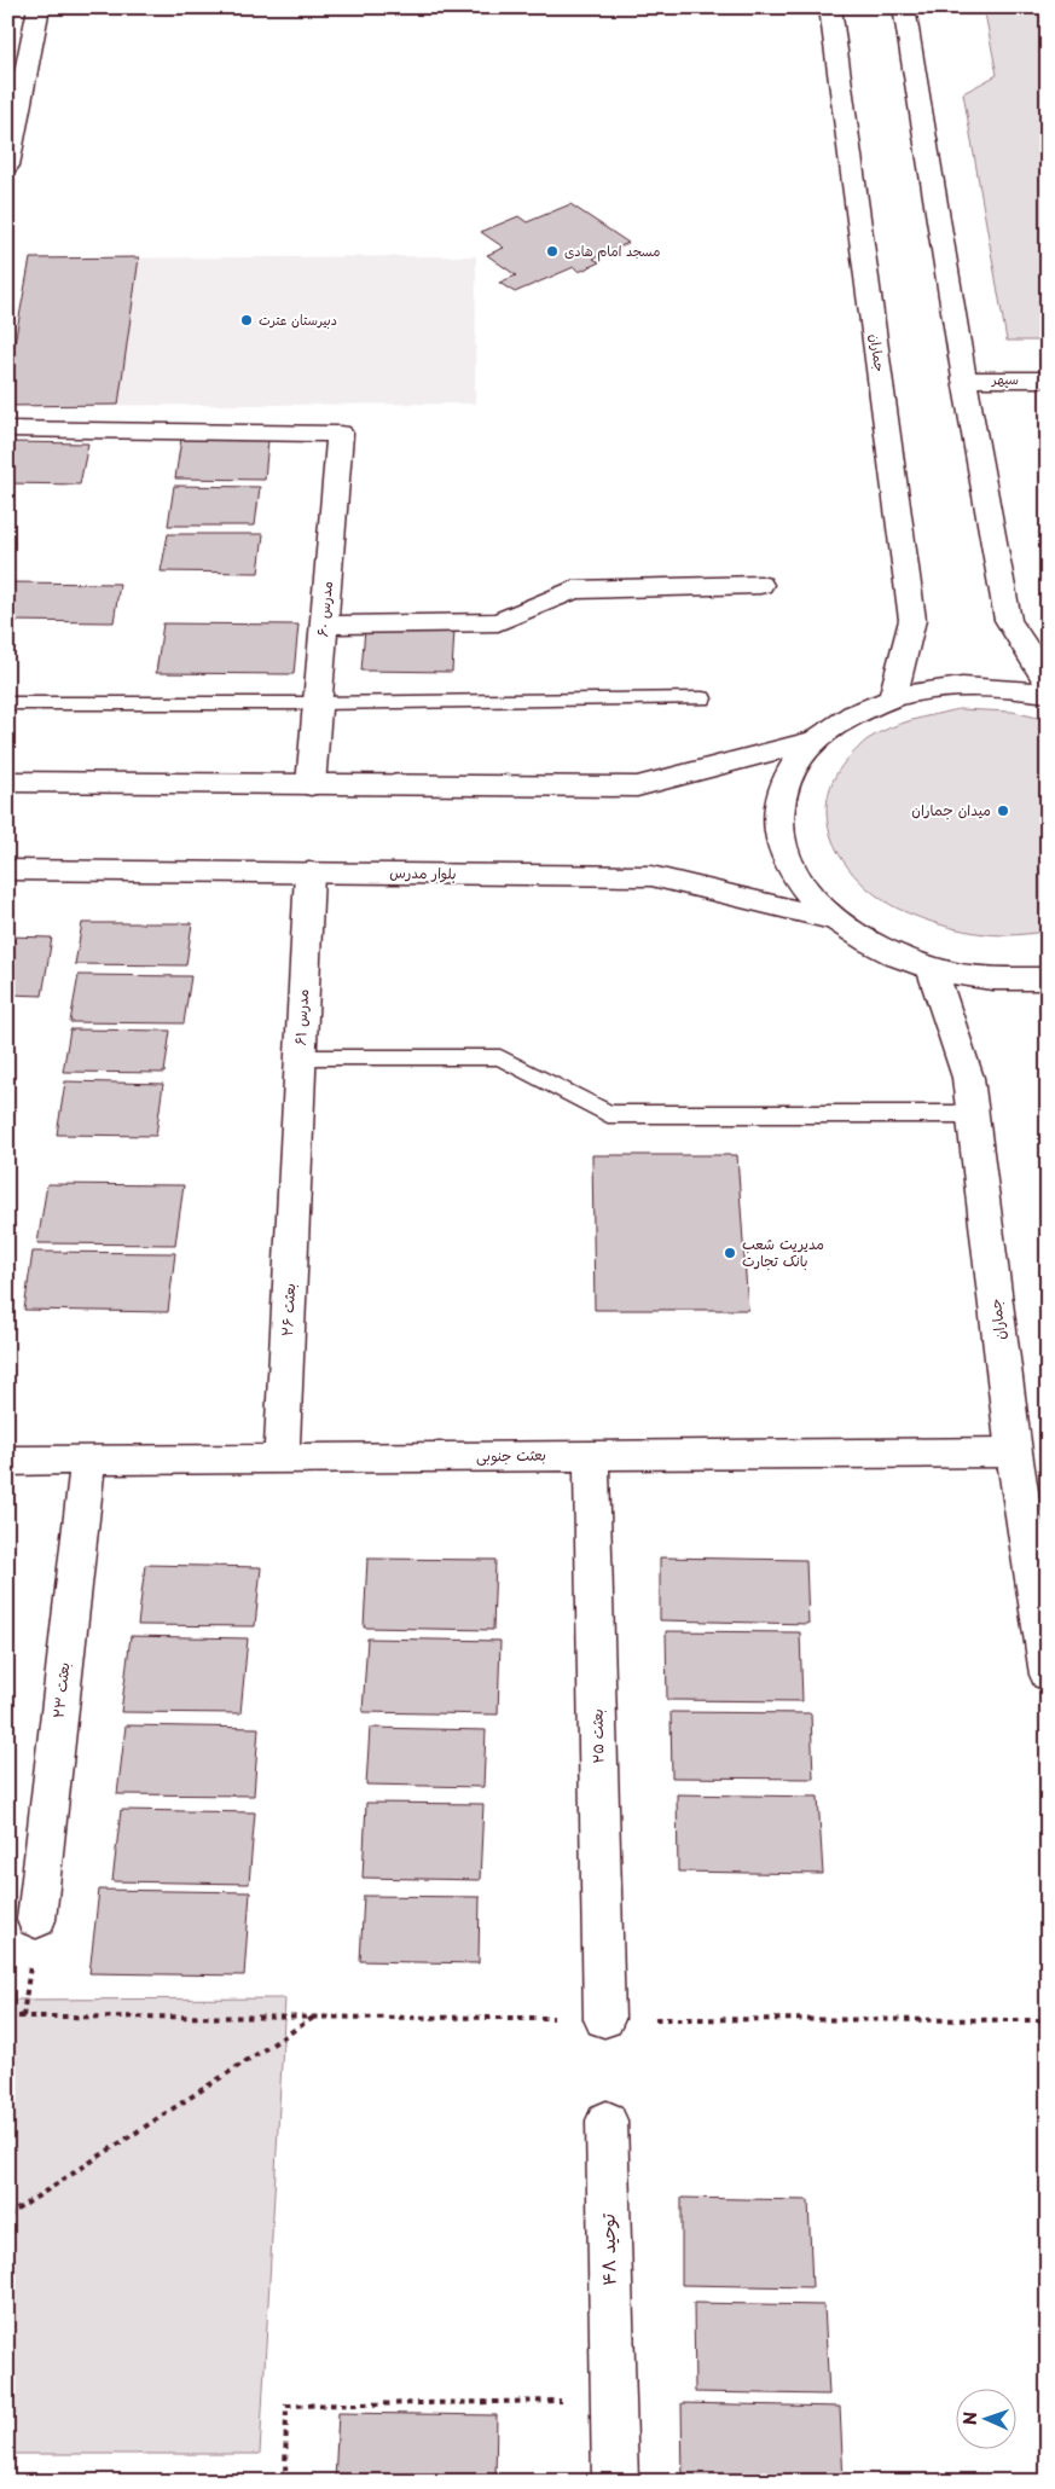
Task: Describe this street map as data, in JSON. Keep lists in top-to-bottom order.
{
  "streets": {
    "street": [
      "جماران",
      "سپهر",
      "مدرس ۶۰",
      "بلوار مدرس",
      "مدرس ۶۱",
      "بعثت ۲۶",
      "بعثت جنوبی",
      "بعثت ۲۳",
      "بعثت ۲۵",
      "توحید ۴۸"
    ]
  },
  "crossings": [
    ["جماران", "بعثت جنوبی"],
    ["بلوار مدرس", "مدرس ۶۱"],
    ["مدرس ۶۱", "بعثت ۲۶"],
    ["بعثت ۲۶", "بعثت جنوبی"],
    ["بعثت جنوبی", "بعثت ۲۳"],
    ["بعثت جنوبی", "بعثت ۲۵"]
  ],
  "places": [
    "مسجد امام هادی",
    "دبیرستان عترت",
    "میدان جماران",
    "مدیریت شعب بانک تجارت"
  ],
  "north": "left"
}
